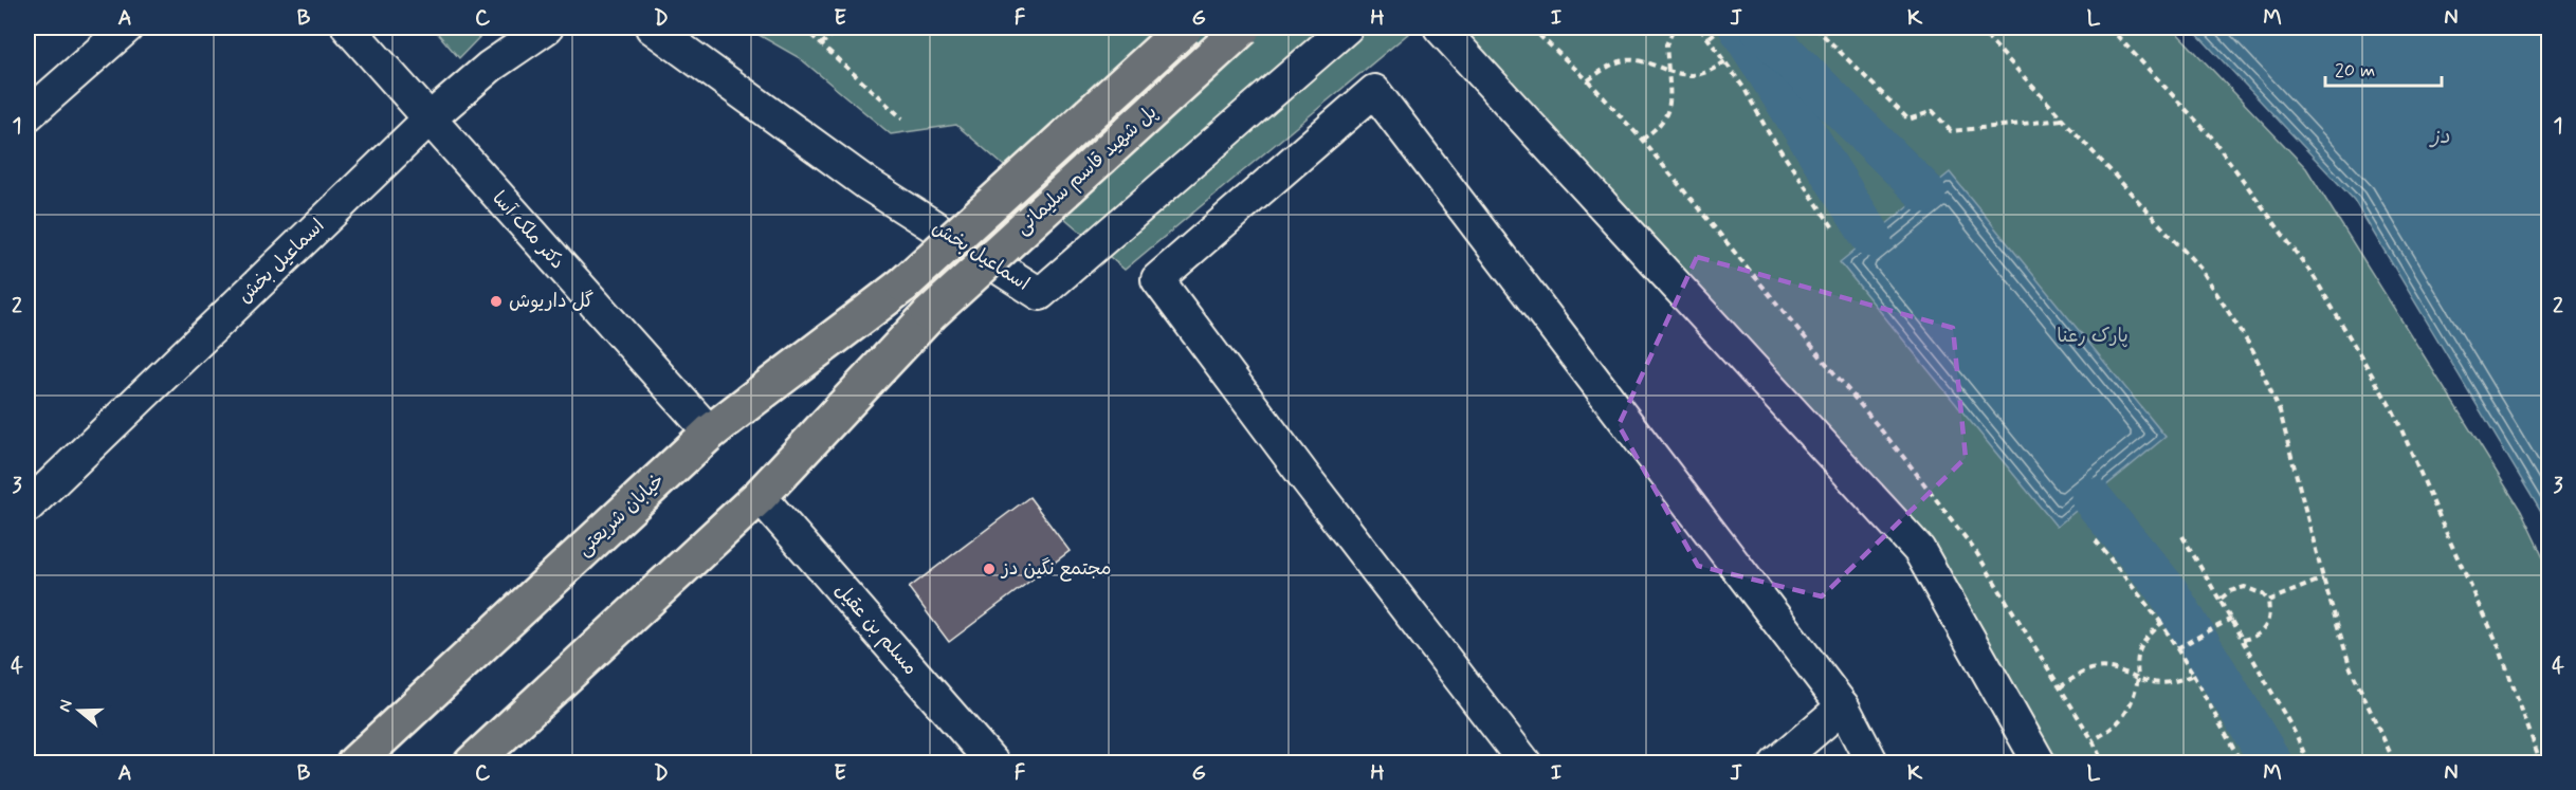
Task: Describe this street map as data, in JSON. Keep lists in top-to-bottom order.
{
  "streets": {
    "main road": ["پل شهید قاسم سلیمانی", "خیابان شریعتی"],
    "street": ["دکتر ملک آسا", "اسماعیل بخش", "مسلم بن عقیل"]
  },
  "crossings": [
    ["پل شهید قاسم سلیمانی", "خیابان شریعتی"],
    ["پل شهید قاسم سلیمانی", "مسلم بن عقیل"],
    ["دکتر ملک آسا", "اسماعیل بخش"],
    ["دکتر ملک آسا", "خیابان شریعتی"]
  ],
  "water": ["دز"],
  "parks": ["پارک رعنا"],
  "places": ["گل داریوش", "مجتمع نگین دز"],
  "scale_bar": "20 m",
  "north": "left",
  "grid": {
    "columns": [
      "A",
      "B",
      "C",
      "D",
      "E",
      "F",
      "G",
      "H",
      "I",
      "J",
      "K",
      "L",
      "M",
      "N"
    ],
    "rows": [
      "1",
      "2",
      "3",
      "4"
    ]
  }
}
